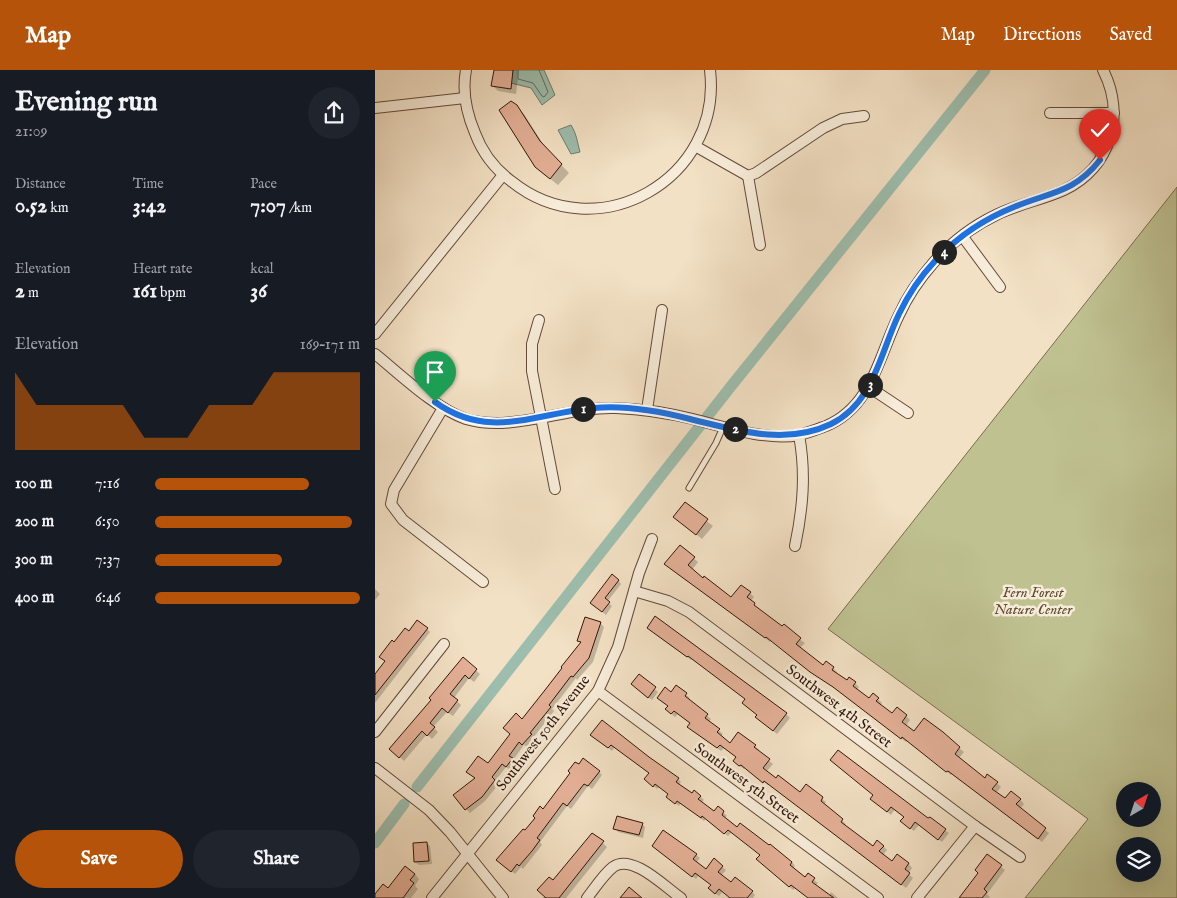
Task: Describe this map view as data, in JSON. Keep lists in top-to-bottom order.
{
  "streets": {
    "street": ["Southwest 4th Street", "Southwest 50th Avenue", "Southwest 5th Street"]
  },
  "crossings": [
    ["Southwest 4th Street", "Southwest 50th Avenue"],
    ["Southwest 50th Avenue", "Southwest 5th Street"]
  ],
  "parks": ["Fern Forest Nature Center"],
  "north": "top right",
  "page": {
    "header": "Map",
    "nav": ["Map", "Directions", "Saved"],
    "heading": ["Evening run", "21:09"],
    "stats": [
      ["Distance", "0.52 km"],
      ["Time", "3:42"],
      ["Pace", "7:07 /km"],
      ["Elevation", "2 m"],
      ["Heart rate", "161 bpm"],
      ["kcal", "36"]
    ],
    "pins": [
      "4",
      "3",
      "1",
      "2"
    ],
    "chart": ["Elevation", "169–171 m"],
    "list": [
      {
        "name": "100 m",
        "note": "7:16"
      },
      {
        "name": "200 m",
        "note": "6:50"
      },
      {
        "name": "300 m",
        "note": "7:37"
      },
      {
        "name": "400 m",
        "note": "6:46"
      }
    ],
    "buttons": ["Save", "Share"]
  }
}
